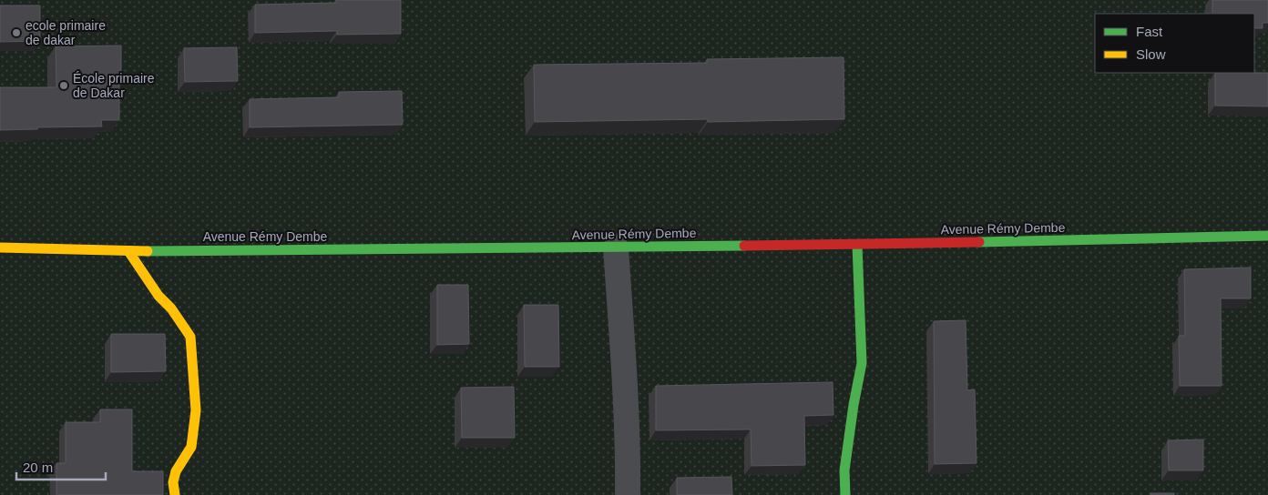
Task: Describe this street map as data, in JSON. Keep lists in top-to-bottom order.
{
  "streets": {
    "street": ["Avenue Rémy Dembe"]
  },
  "places": ["ecole primaire de dakar", "École primaire de Dakar"],
  "legend": ["Fast", "Slow"],
  "scale_bar": "20 m"
}
